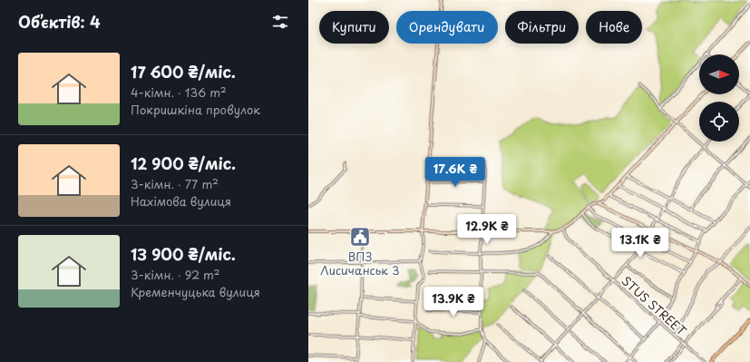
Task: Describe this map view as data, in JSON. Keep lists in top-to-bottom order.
{
  "streets": {
    "street": ["STUS STREET"]
  },
  "places": {
    "public building": ["ВПЗ Лисичанськ 3"]
  },
  "north": "right",
  "page": {
    "heading": "Об’єктів: 4",
    "chip": [
      "Купити",
      "Орендувати",
      "Фільтри",
      "Нове"
    ],
    "list": [
      {
        "name": "17 600 ₴/міс.",
        "note": "4-кімн. · 136 m² · Покришкіна провулок"
      },
      {
        "name": "12 900 ₴/міс.",
        "note": "3-кімн. · 77 m² · Нахімова вулиця"
      },
      {
        "name": "13 900 ₴/міс.",
        "note": "3-кімн. · 92 m² · Кременчуцька вулиця"
      }
    ],
    "price": [
      "17.6K ₴",
      "12.9K ₴",
      "13.1K ₴",
      "13.9K ₴"
    ]
  }
}
